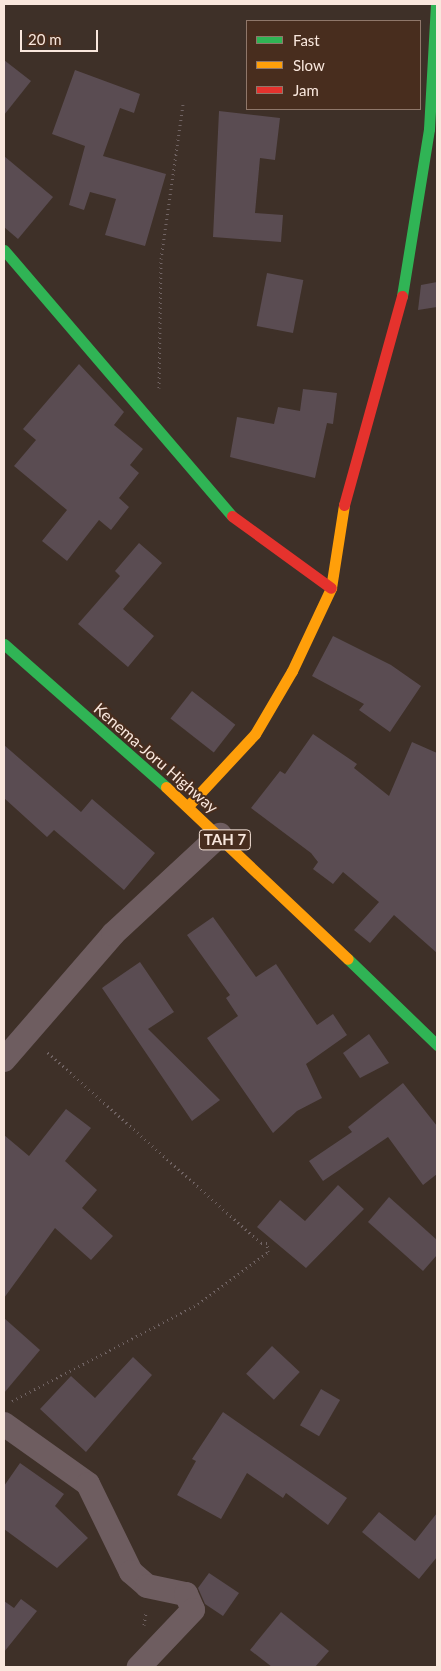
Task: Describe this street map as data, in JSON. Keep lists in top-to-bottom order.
{
  "streets": {
    "main road": ["Kenema-Joru Highway", "TAH 7"]
  },
  "legend": ["Fast", "Slow", "Jam"],
  "scale_bar": "20 m"
}
